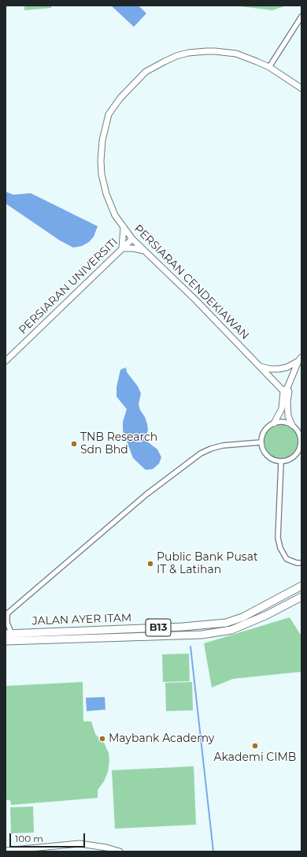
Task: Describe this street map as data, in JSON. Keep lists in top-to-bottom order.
{
  "streets": {
    "main road": ["JALAN AYER ITAM", "B13"],
    "street": ["PERSIARAN CENDEKIAWAN", "PERSIARAN UNIVERSITI"]
  },
  "crossings": [
    ["PERSIARAN CENDEKIAWAN", "PERSIARAN UNIVERSITI"]
  ],
  "places": [
    "TNB Research Sdn Bhd",
    "Public Bank Pusat IT & Latihan",
    "Maybank Academy",
    "Akademi CIMB"
  ],
  "scale_bar": "100 m"
}
